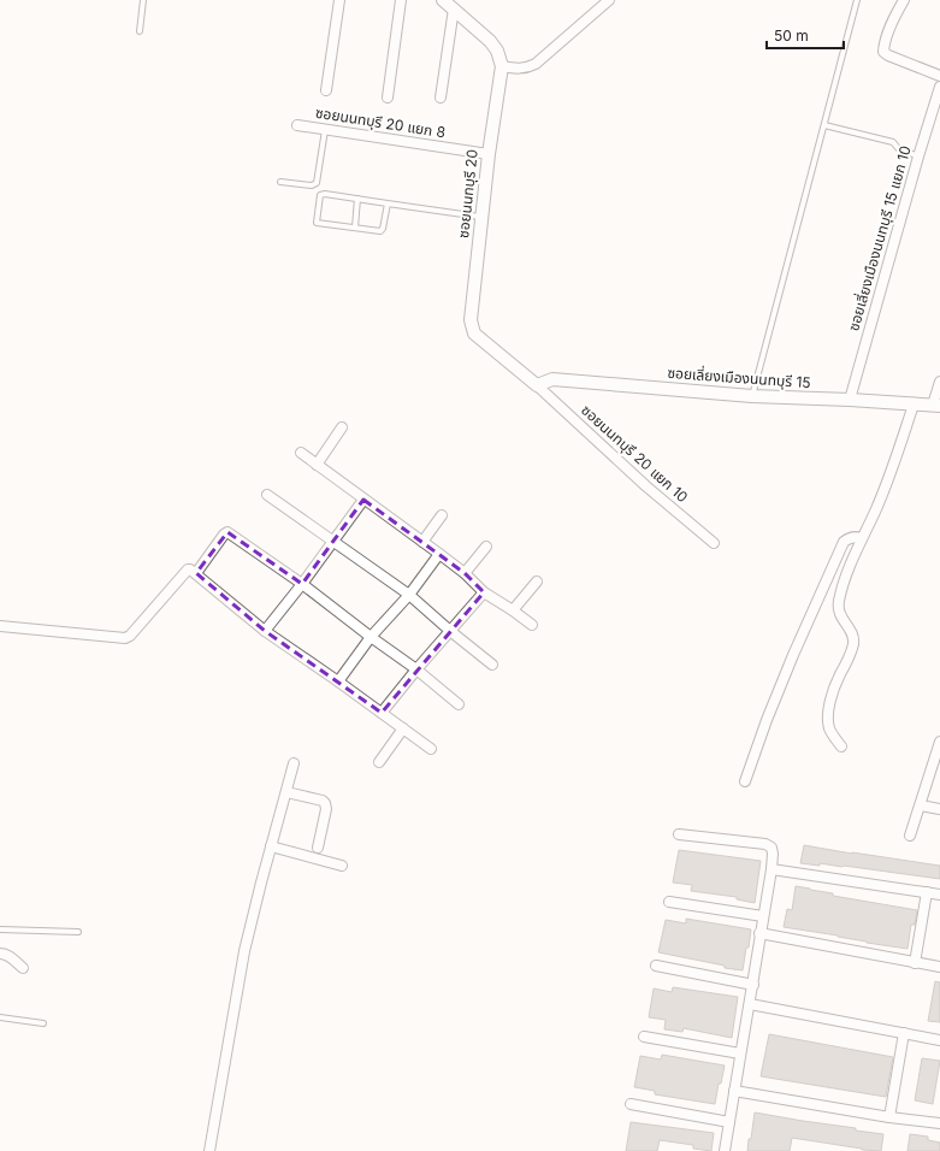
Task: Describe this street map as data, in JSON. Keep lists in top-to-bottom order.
{
  "streets": {
    "street": [
      "ซอยนนทบุรี 20 แยก 8",
      "ซอยนนทบุรี 20",
      "ซอยเลี่ยงเมืองนนทบุรี 15 แยก 10",
      "ซอยเลี่ยงเมืองนนทบุรี 15",
      "ซอยนนทบุรี 20 แยก 10"
    ]
  },
  "crossings": [
    ["ซอยนนทบุรี 20 แยก 8", "ซอยนนทบุรี 20"],
    ["ซอยนนทบุรี 20", "ซอยเลี่ยงเมืองนนทบุรี 15"],
    ["ซอยนนทบุรี 20", "ซอยนนทบุรี 20 แยก 10"],
    ["ซอยเลี่ยงเมืองนนทบุรี 15 แยก 10", "ซอยเลี่ยงเมืองนนทบุรี 15"],
    ["ซอยเลี่ยงเมืองนนทบุรี 15", "ซอยนนทบุรี 20 แยก 10"]
  ],
  "scale_bar": "50 m"
}
